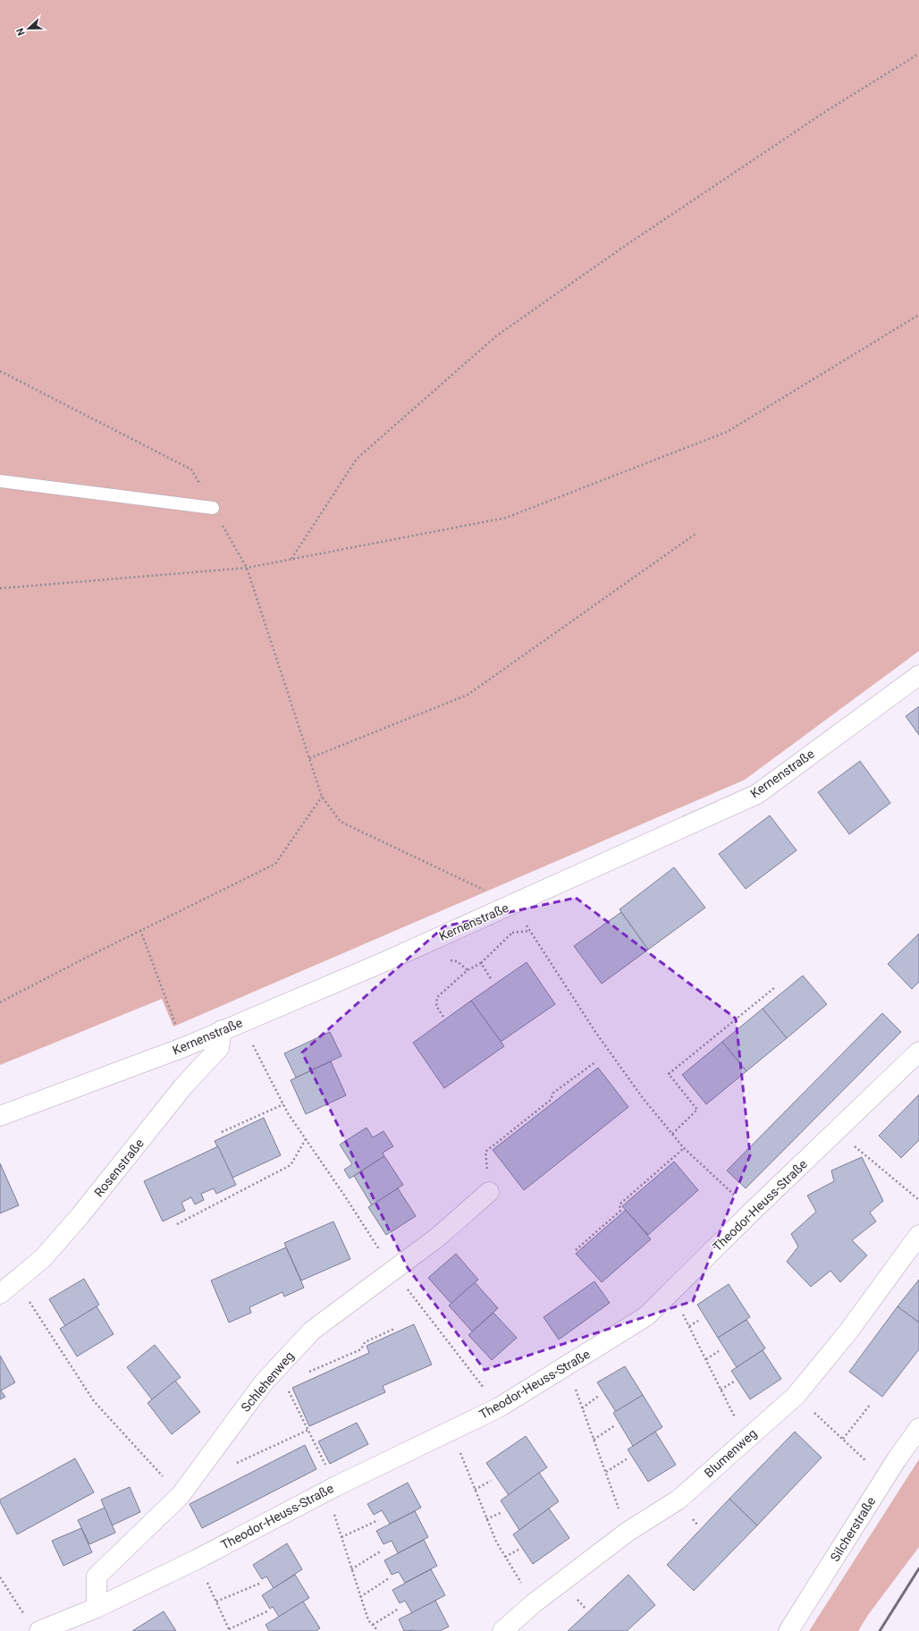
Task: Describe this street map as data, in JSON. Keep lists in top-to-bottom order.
{
  "streets": {
    "street": [
      "Kernenstraße",
      "Rosenstraße",
      "Theodor-Heuss-Straße",
      "Schlehenweg",
      "Blumenweg",
      "Silcherstraße"
    ]
  },
  "crossings": [
    ["Kernenstraße", "Rosenstraße"],
    ["Theodor-Heuss-Straße", "Schlehenweg"]
  ],
  "north": "left"
}
